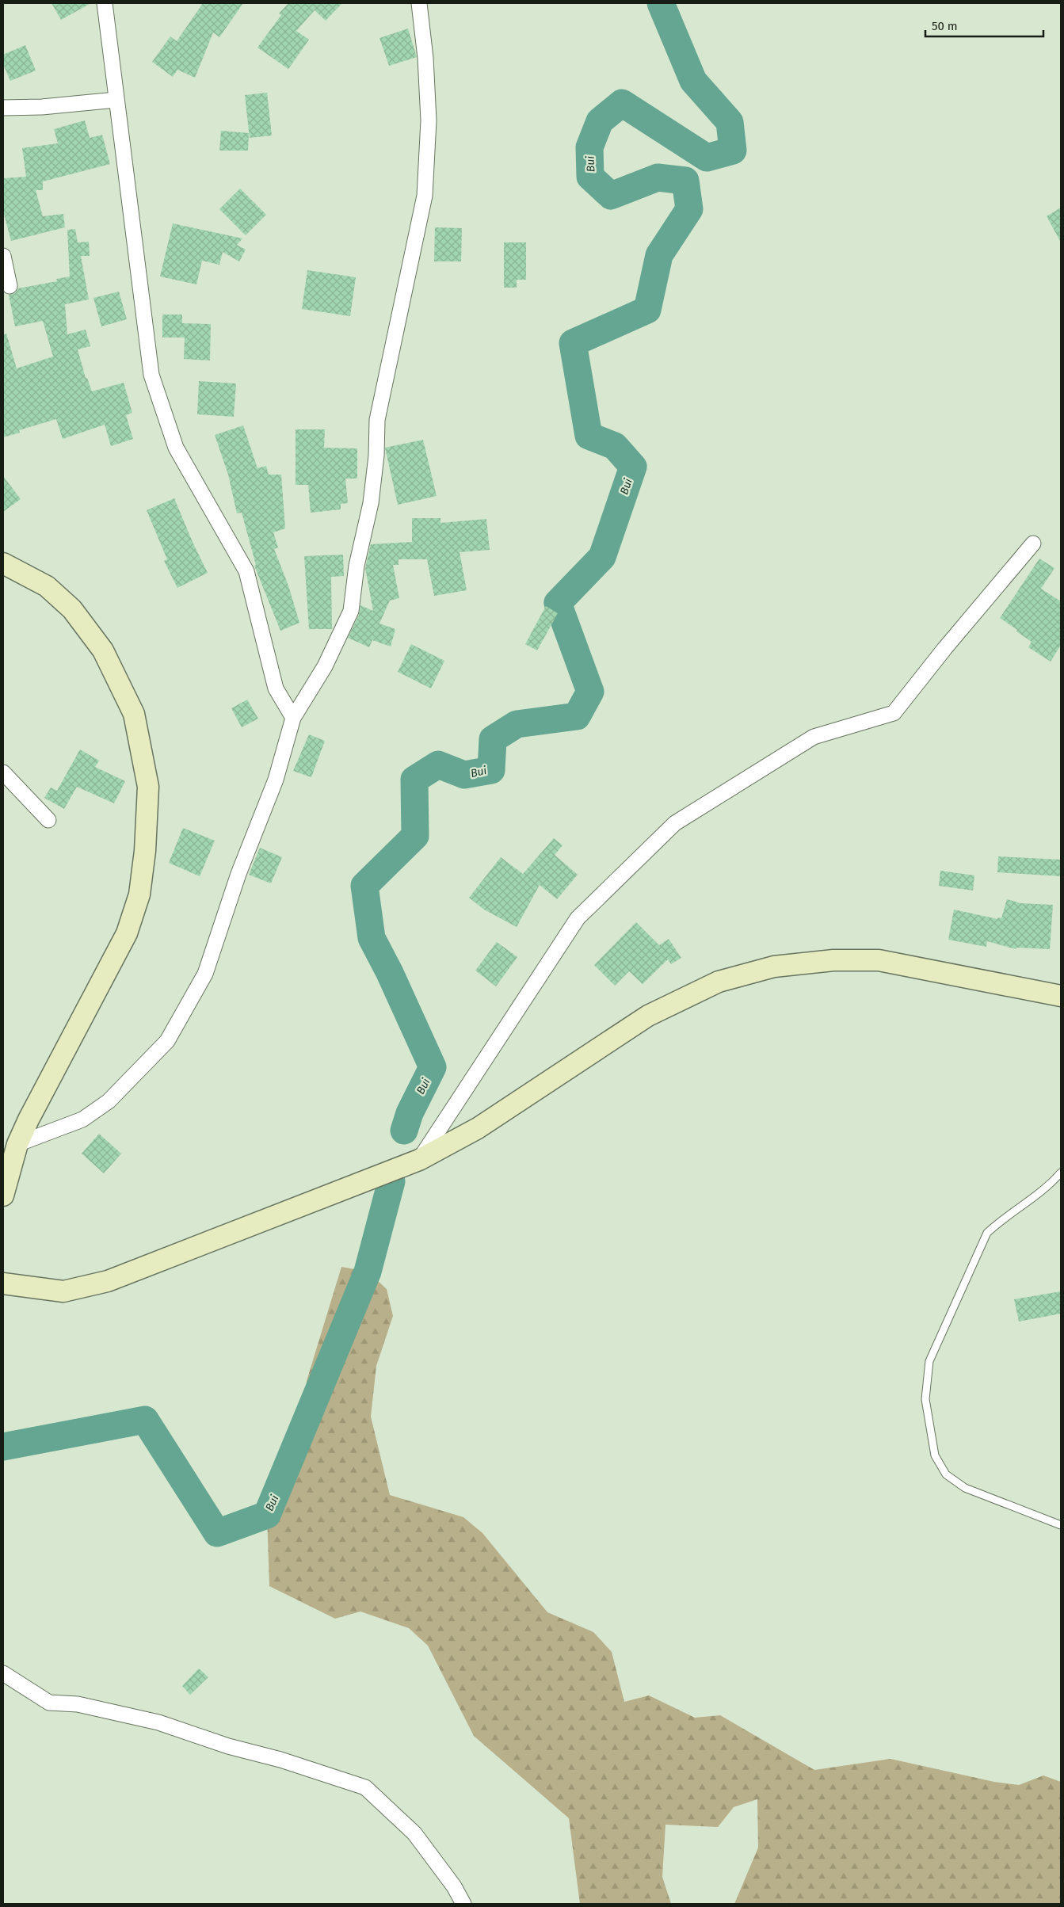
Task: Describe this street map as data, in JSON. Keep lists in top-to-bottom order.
{
  "water": ["Bui"],
  "scale_bar": "50 m"
}
